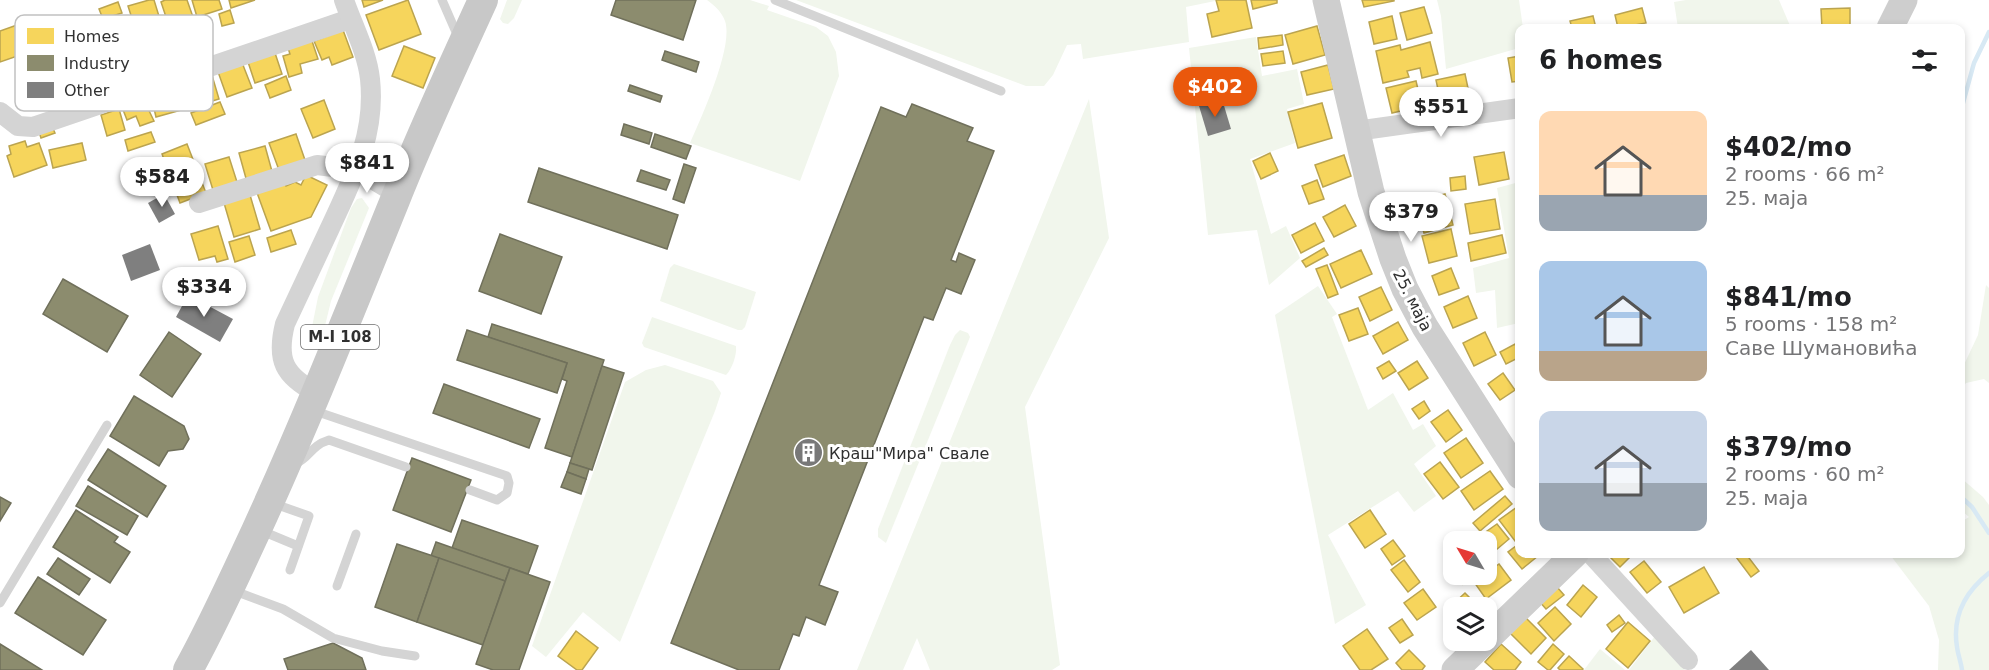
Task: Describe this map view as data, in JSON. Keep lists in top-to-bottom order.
{
  "streets": {
    "main road": ["M-I 108"],
    "street": ["25. маја"]
  },
  "places": {
    "building": ["Краш\"Мира\" Свале"]
  },
  "legend": ["Homes", "Industry", "Other"],
  "north": "top left",
  "page": {
    "heading": "6 homes",
    "price": [
      "$402",
      "$551",
      "$841",
      "$584",
      "$379",
      "$334"
    ],
    "list": [
      {
        "name": "$402/mo",
        "note": "2 rooms · 66 m² · 25. маја"
      },
      {
        "name": "$841/mo",
        "note": "5 rooms · 158 m² · Саве Шумановића"
      },
      {
        "name": "$379/mo",
        "note": "2 rooms · 60 m² · 25. маја"
      }
    ]
  }
}
